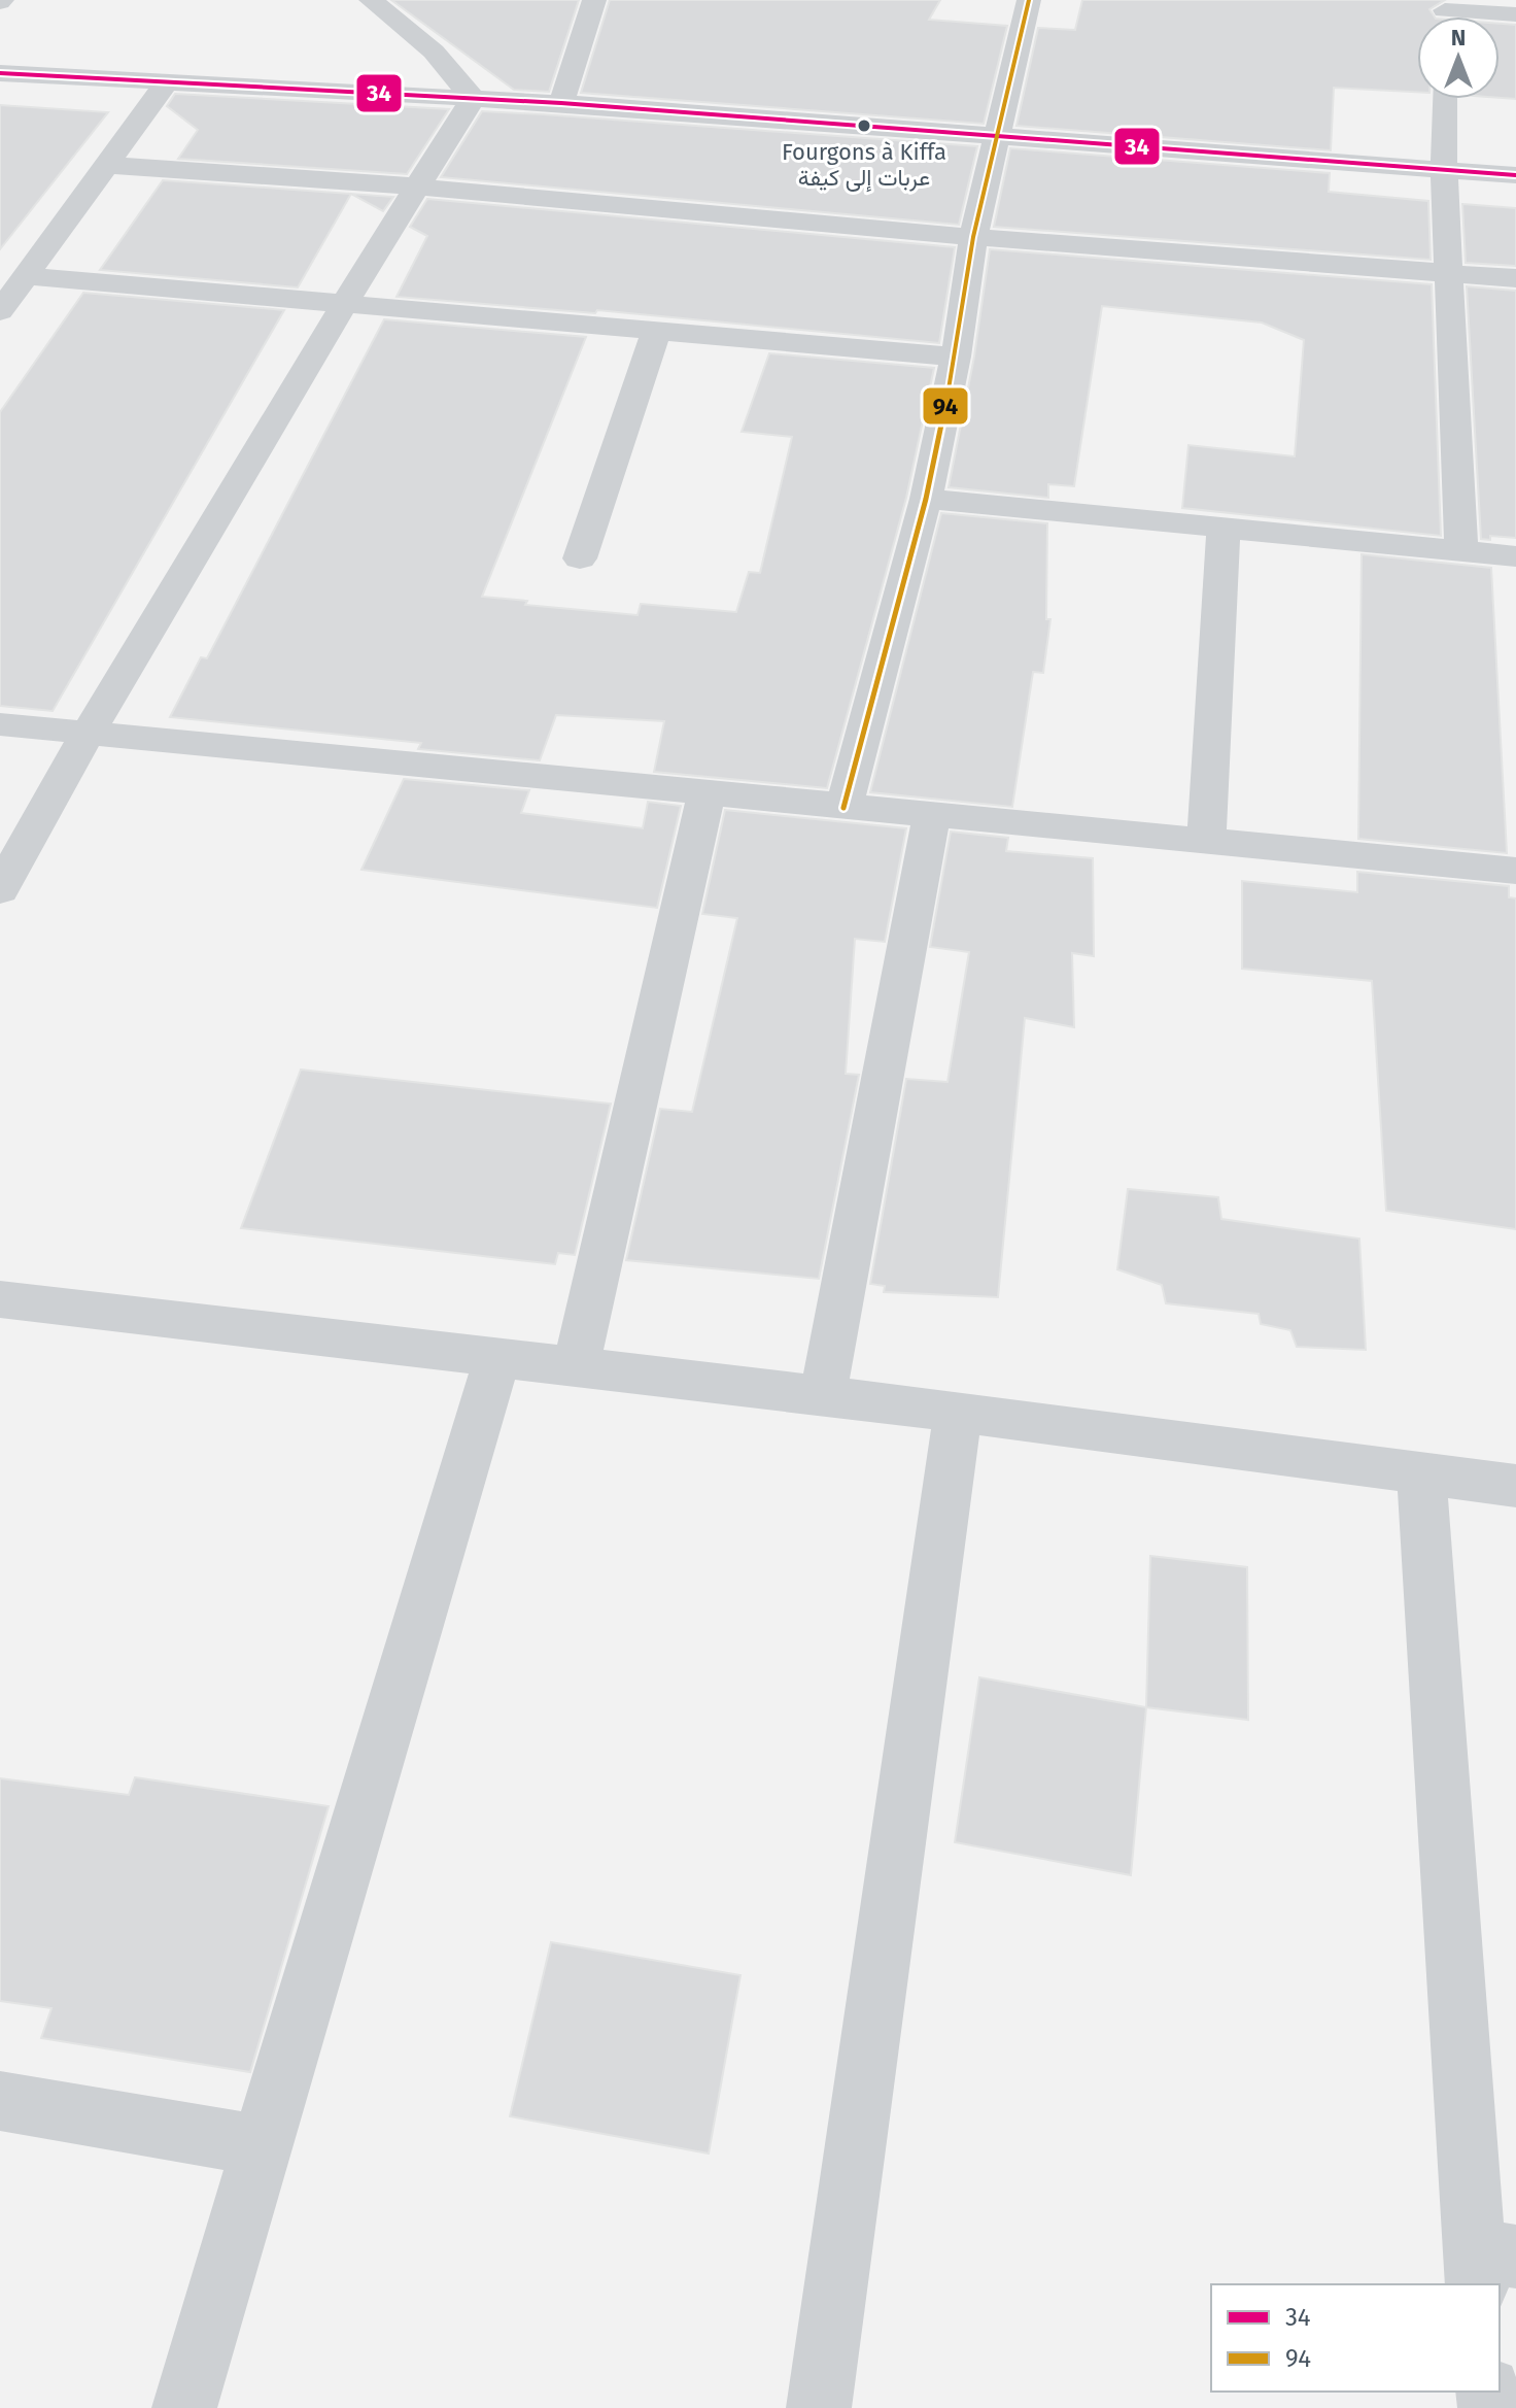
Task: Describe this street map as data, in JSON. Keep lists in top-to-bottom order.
{
  "places": ["Fourgons à Kiffa عربات إلى كيفة"],
  "lines": ["transit line 94", "transit line 34"],
  "legend": ["34", "94"],
  "north": "top"
}
